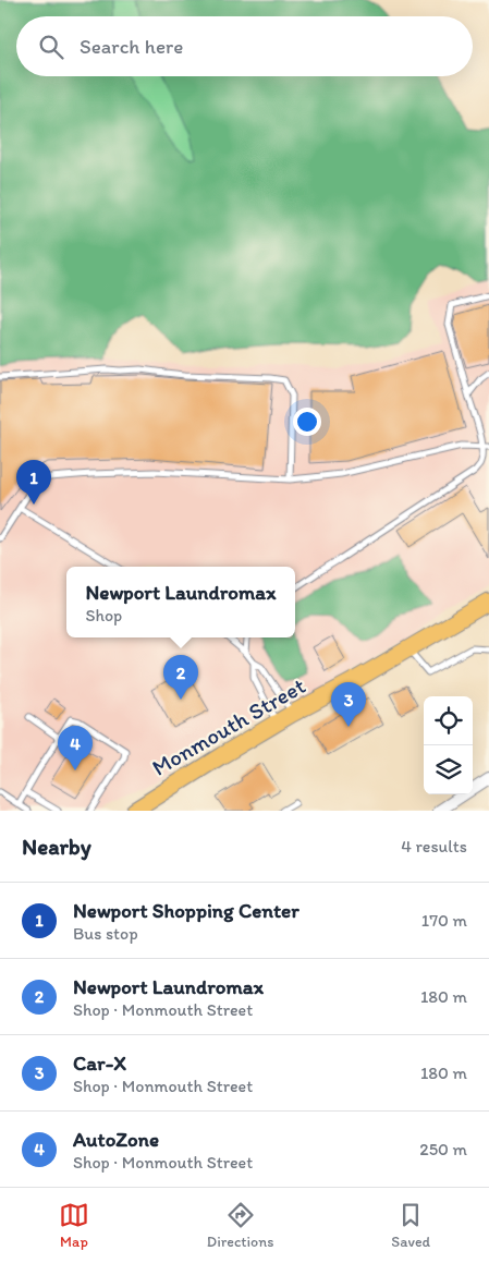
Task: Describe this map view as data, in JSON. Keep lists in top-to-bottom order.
{
  "streets": {
    "main road": ["Monmouth Street"]
  },
  "page": {
    "search": "Search here",
    "pins": [
      "1",
      "2",
      "3",
      "4"
    ],
    "popup": ["Newport Laundromax", "Shop"],
    "heading": ["Nearby", "4 results"],
    "list": [
      {
        "mark": "1",
        "name": "Newport Shopping Center",
        "note": "Bus stop",
        "value": "170 m"
      },
      {
        "mark": "2",
        "name": "Newport Laundromax",
        "note": "Shop · Monmouth Street",
        "value": "180 m"
      },
      {
        "mark": "3",
        "name": "Car-X",
        "note": "Shop · Monmouth Street",
        "value": "180 m"
      },
      {
        "mark": "4",
        "name": "AutoZone",
        "note": "Shop · Monmouth Street",
        "value": "250 m"
      }
    ],
    "nav": ["Map", "Directions", "Saved"]
  }
}
